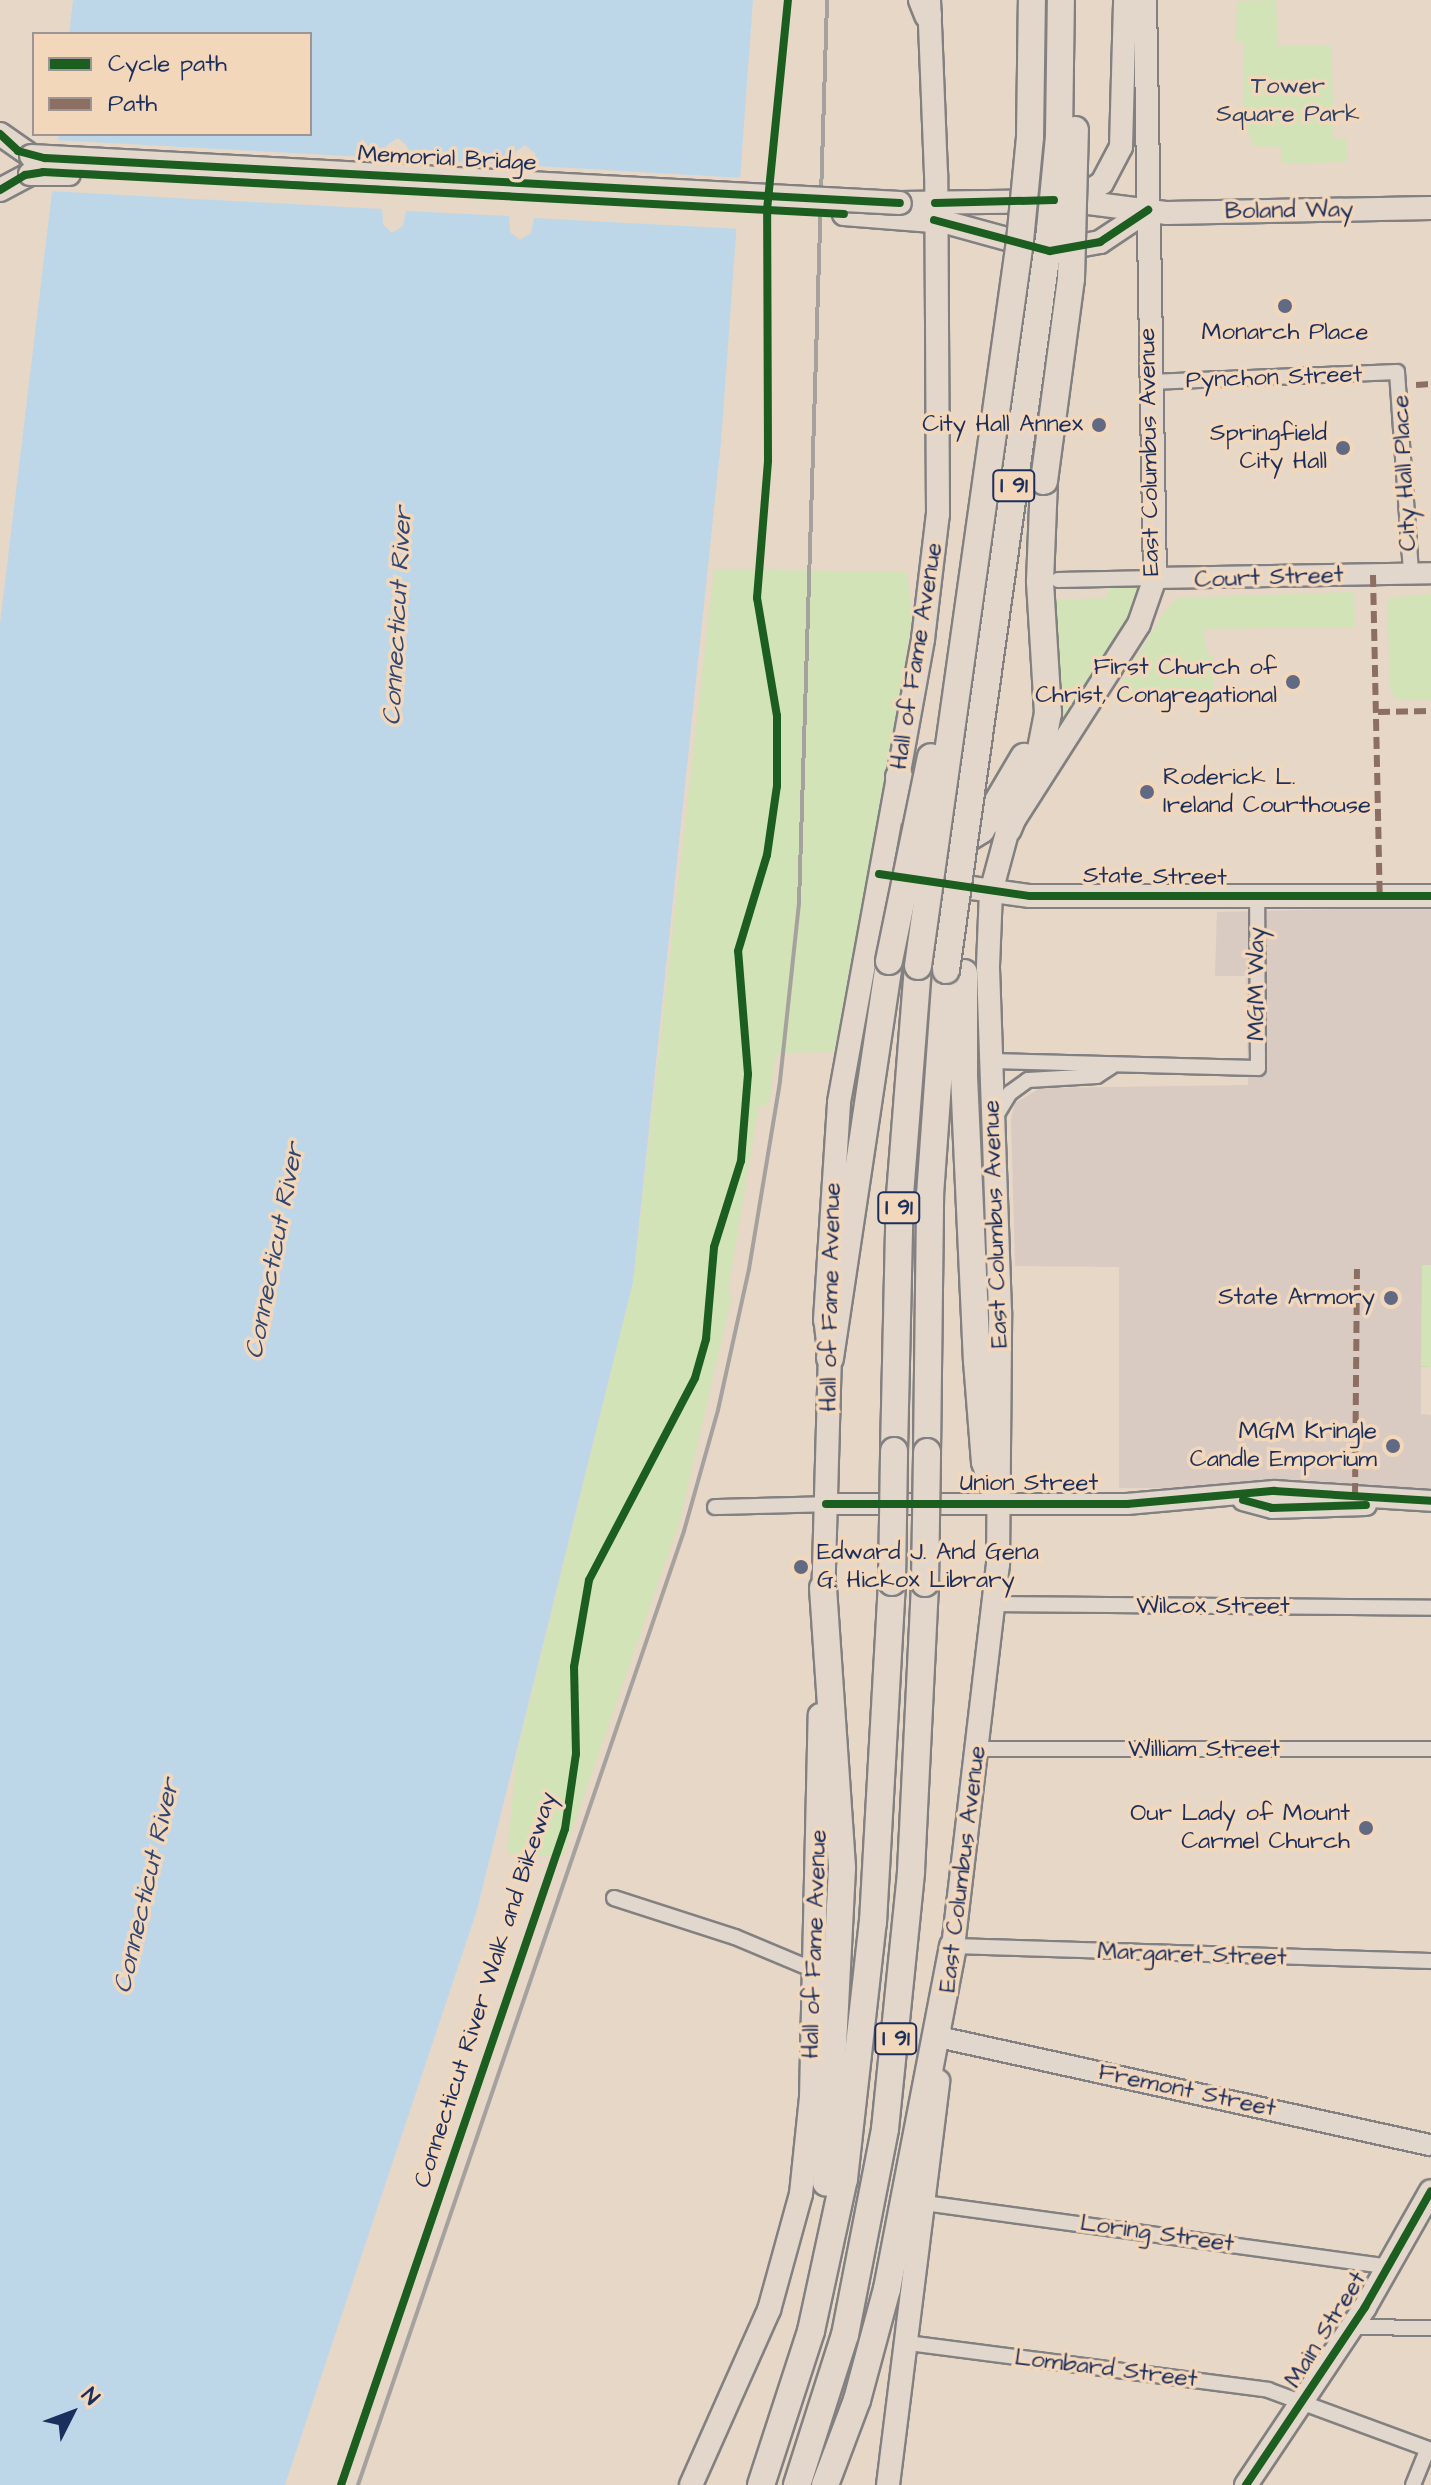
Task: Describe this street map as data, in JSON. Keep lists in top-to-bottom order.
{
  "streets": {
    "highway": ["I 91"],
    "main road": [
      "Memorial Bridge",
      "Boland Way",
      "East Columbus Avenue",
      "Court Street",
      "Hall of Fame Avenue",
      "State Street",
      "Union Street",
      "Fremont Street",
      "Main Street"
    ],
    "street": [
      "Pynchon Street",
      "City Hall Place",
      "MGM Way",
      "Wilcox Street",
      "William Street",
      "Margaret Street",
      "Loring Street",
      "Lombard Street"
    ],
    "cycle path": ["Connecticut River Walk and Bikeway"]
  },
  "crossings": [
    ["Memorial Bridge", "Boland Way"],
    ["Boland Way", "East Columbus Avenue"],
    ["Boland Way", "Hall of Fame Avenue"],
    ["Pynchon Street", "East Columbus Avenue"],
    ["Pynchon Street", "City Hall Place"],
    ["East Columbus Avenue", "Court Street"],
    ["East Columbus Avenue", "State Street"],
    ["East Columbus Avenue", "Union Street"],
    ["East Columbus Avenue", "Wilcox Street"],
    ["East Columbus Avenue", "William Street"],
    ["East Columbus Avenue", "Margaret Street"],
    ["East Columbus Avenue", "Fremont Street"],
    ["East Columbus Avenue", "Loring Street"],
    ["East Columbus Avenue", "Lombard Street"],
    ["City Hall Place", "Court Street"],
    ["Hall of Fame Avenue", "State Street"],
    ["Hall of Fame Avenue", "Union Street"],
    ["State Street", "MGM Way"],
    ["Loring Street", "Main Street"],
    ["Main Street", "Lombard Street"]
  ],
  "water": ["Connecticut River"],
  "parks": ["Tower Square Park"],
  "places": [
    "Monarch Place",
    "City Hall Annex",
    "Springfield City Hall",
    "First Church of Christ, Congregational",
    "Roderick L. Ireland Courthouse",
    "State Armory",
    "MGM Kringle Candle Emporium",
    "Edward J. And Gena G. Hickox Library",
    "Our Lady of Mount Carmel Church"
  ],
  "legend": ["Cycle path", "Path"],
  "north": "top right"
}
